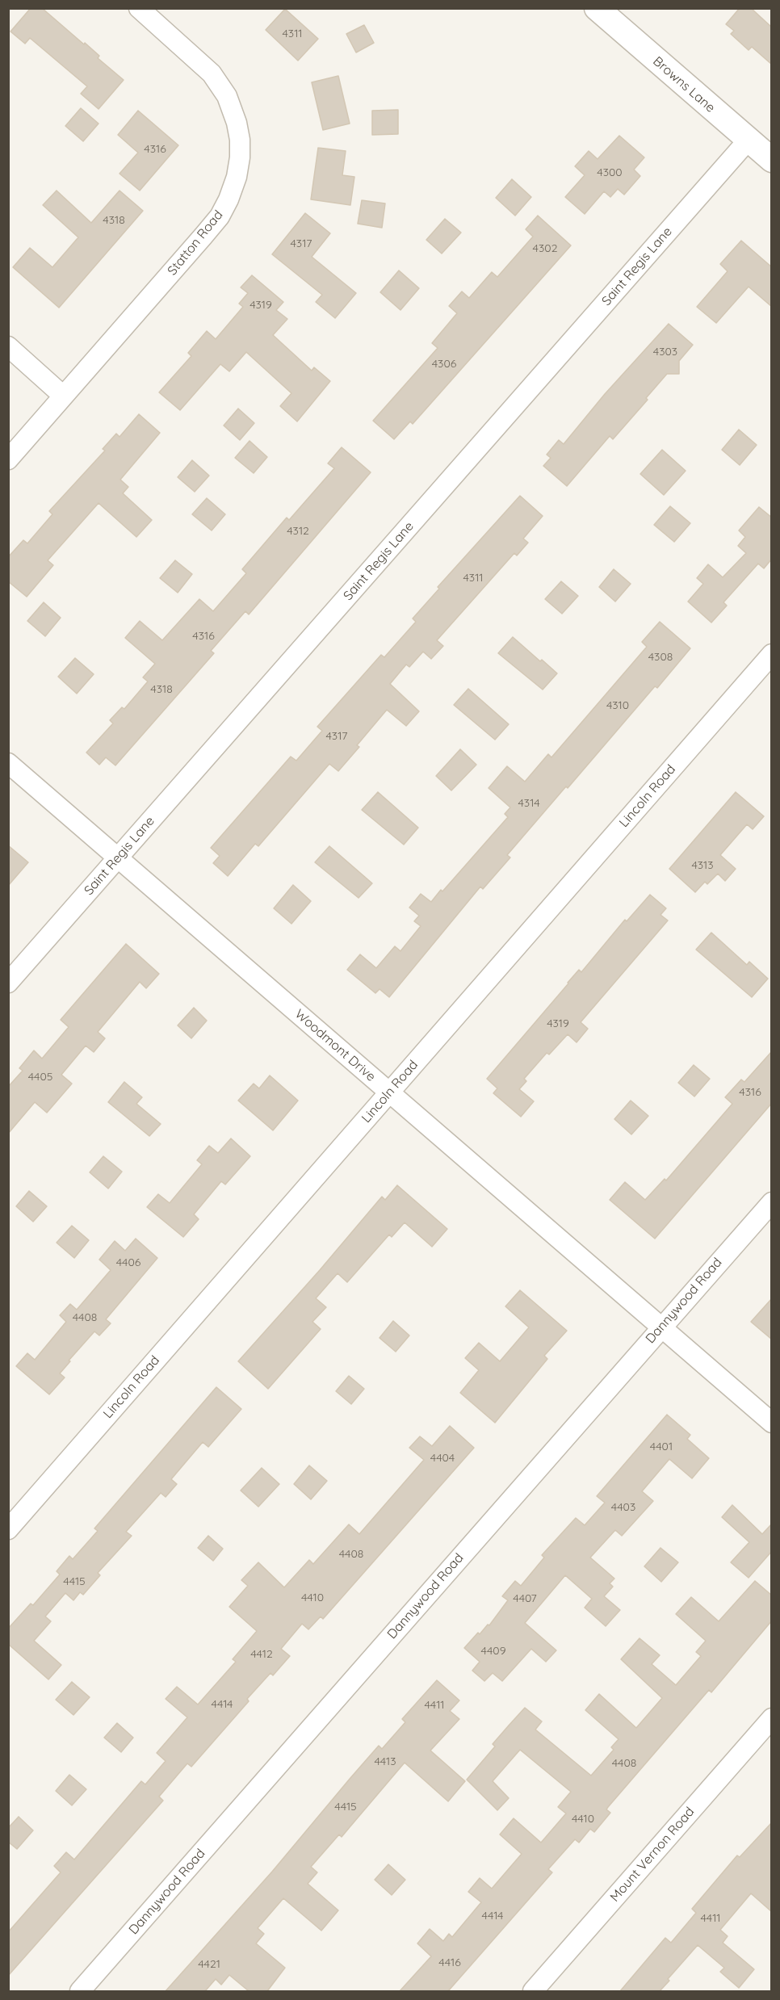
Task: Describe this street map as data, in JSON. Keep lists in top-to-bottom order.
{
  "streets": {
    "street": [
      "Browns Lane",
      "Statton Road",
      "Saint Regis Lane",
      "Lincoln Road",
      "Woodmont Drive",
      "Dannywood Road",
      "Mount Vernon Road"
    ]
  },
  "crossings": [
    ["Browns Lane", "Saint Regis Lane"],
    ["Saint Regis Lane", "Woodmont Drive"],
    ["Lincoln Road", "Woodmont Drive"],
    ["Woodmont Drive", "Dannywood Road"]
  ],
  "house_numbers": [
    "4311",
    "4316",
    "4300",
    "4318",
    "4317",
    "4302",
    "4319",
    "4303",
    "4306",
    "4312",
    "4311",
    "4316",
    "4308",
    "4318",
    "4310",
    "4317",
    "4314",
    "4313",
    "4319",
    "4405",
    "4316",
    "4406",
    "4408",
    "4401",
    "4404",
    "4403",
    "4408",
    "4415",
    "4410",
    "4407",
    "4409",
    "4412",
    "4414",
    "4411",
    "4413",
    "4408",
    "4415",
    "4410",
    "4414",
    "4411",
    "4416",
    "4421"
  ]
}
